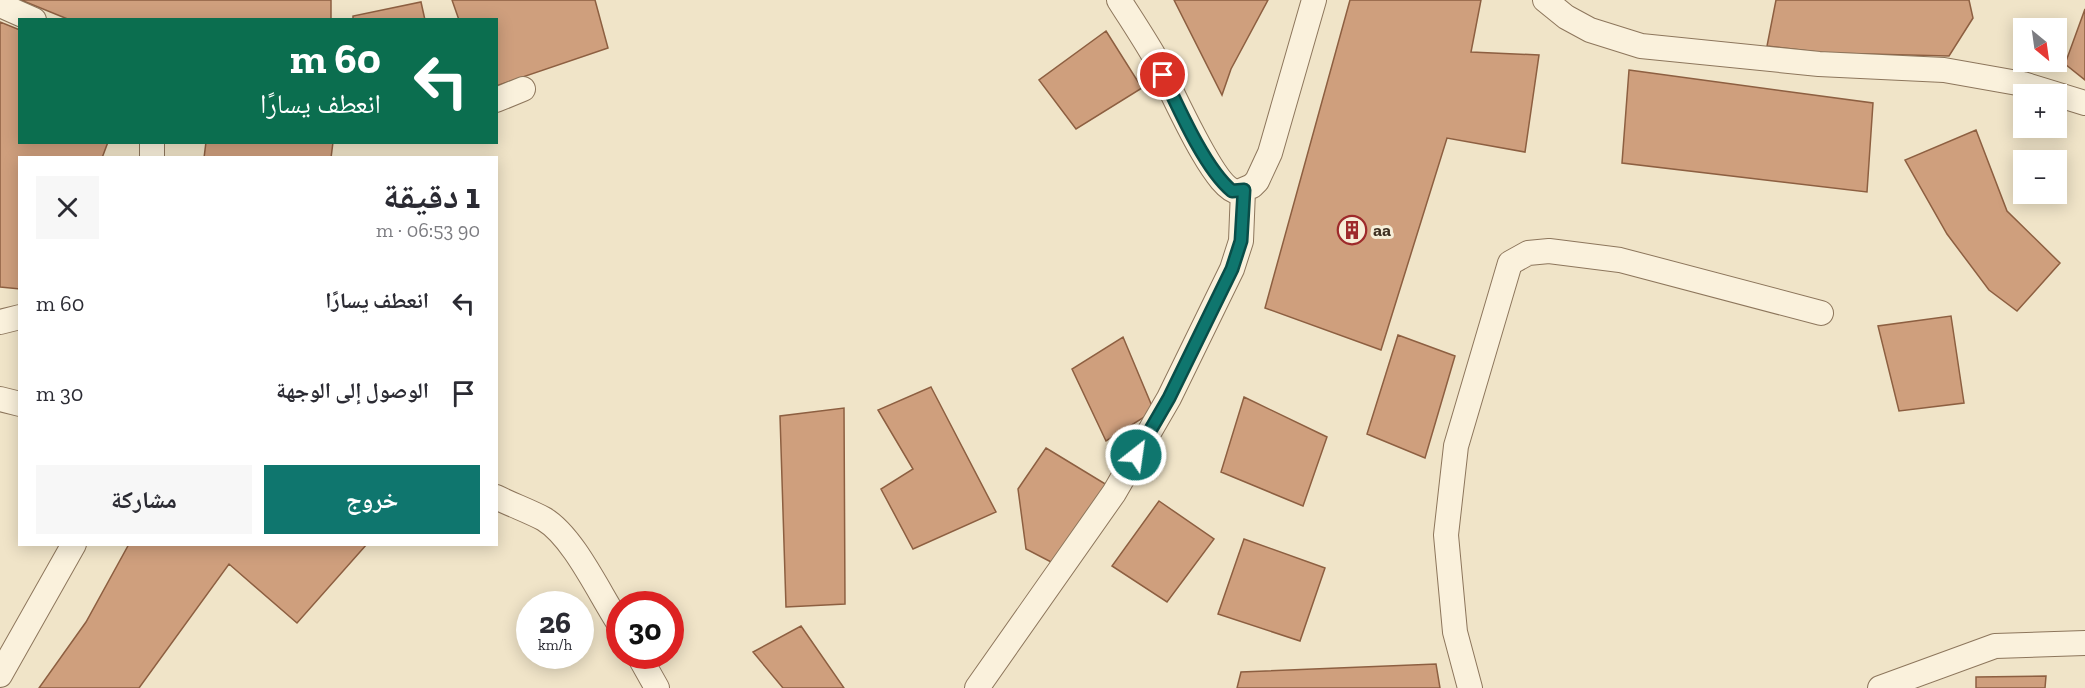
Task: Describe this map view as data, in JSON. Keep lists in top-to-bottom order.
{
  "places": {
    "building": ["aa"]
  },
  "north": "bottom right",
  "page": {
    "map_buttons": ["+", "−"],
    "turn": ["60 m", "انعطف يسارًا"],
    "heading": ["1 دقيقة", "90 m · 06:53"],
    "list": [
      {
        "name": "انعطف يسارًا",
        "value": "60 m"
      },
      {
        "name": "الوصول إلى الوجهة",
        "value": "30 m"
      }
    ],
    "buttons": ["خروج", "مشاركة"],
    "speed": "26 km/h",
    "limit": "30"
  }
}
